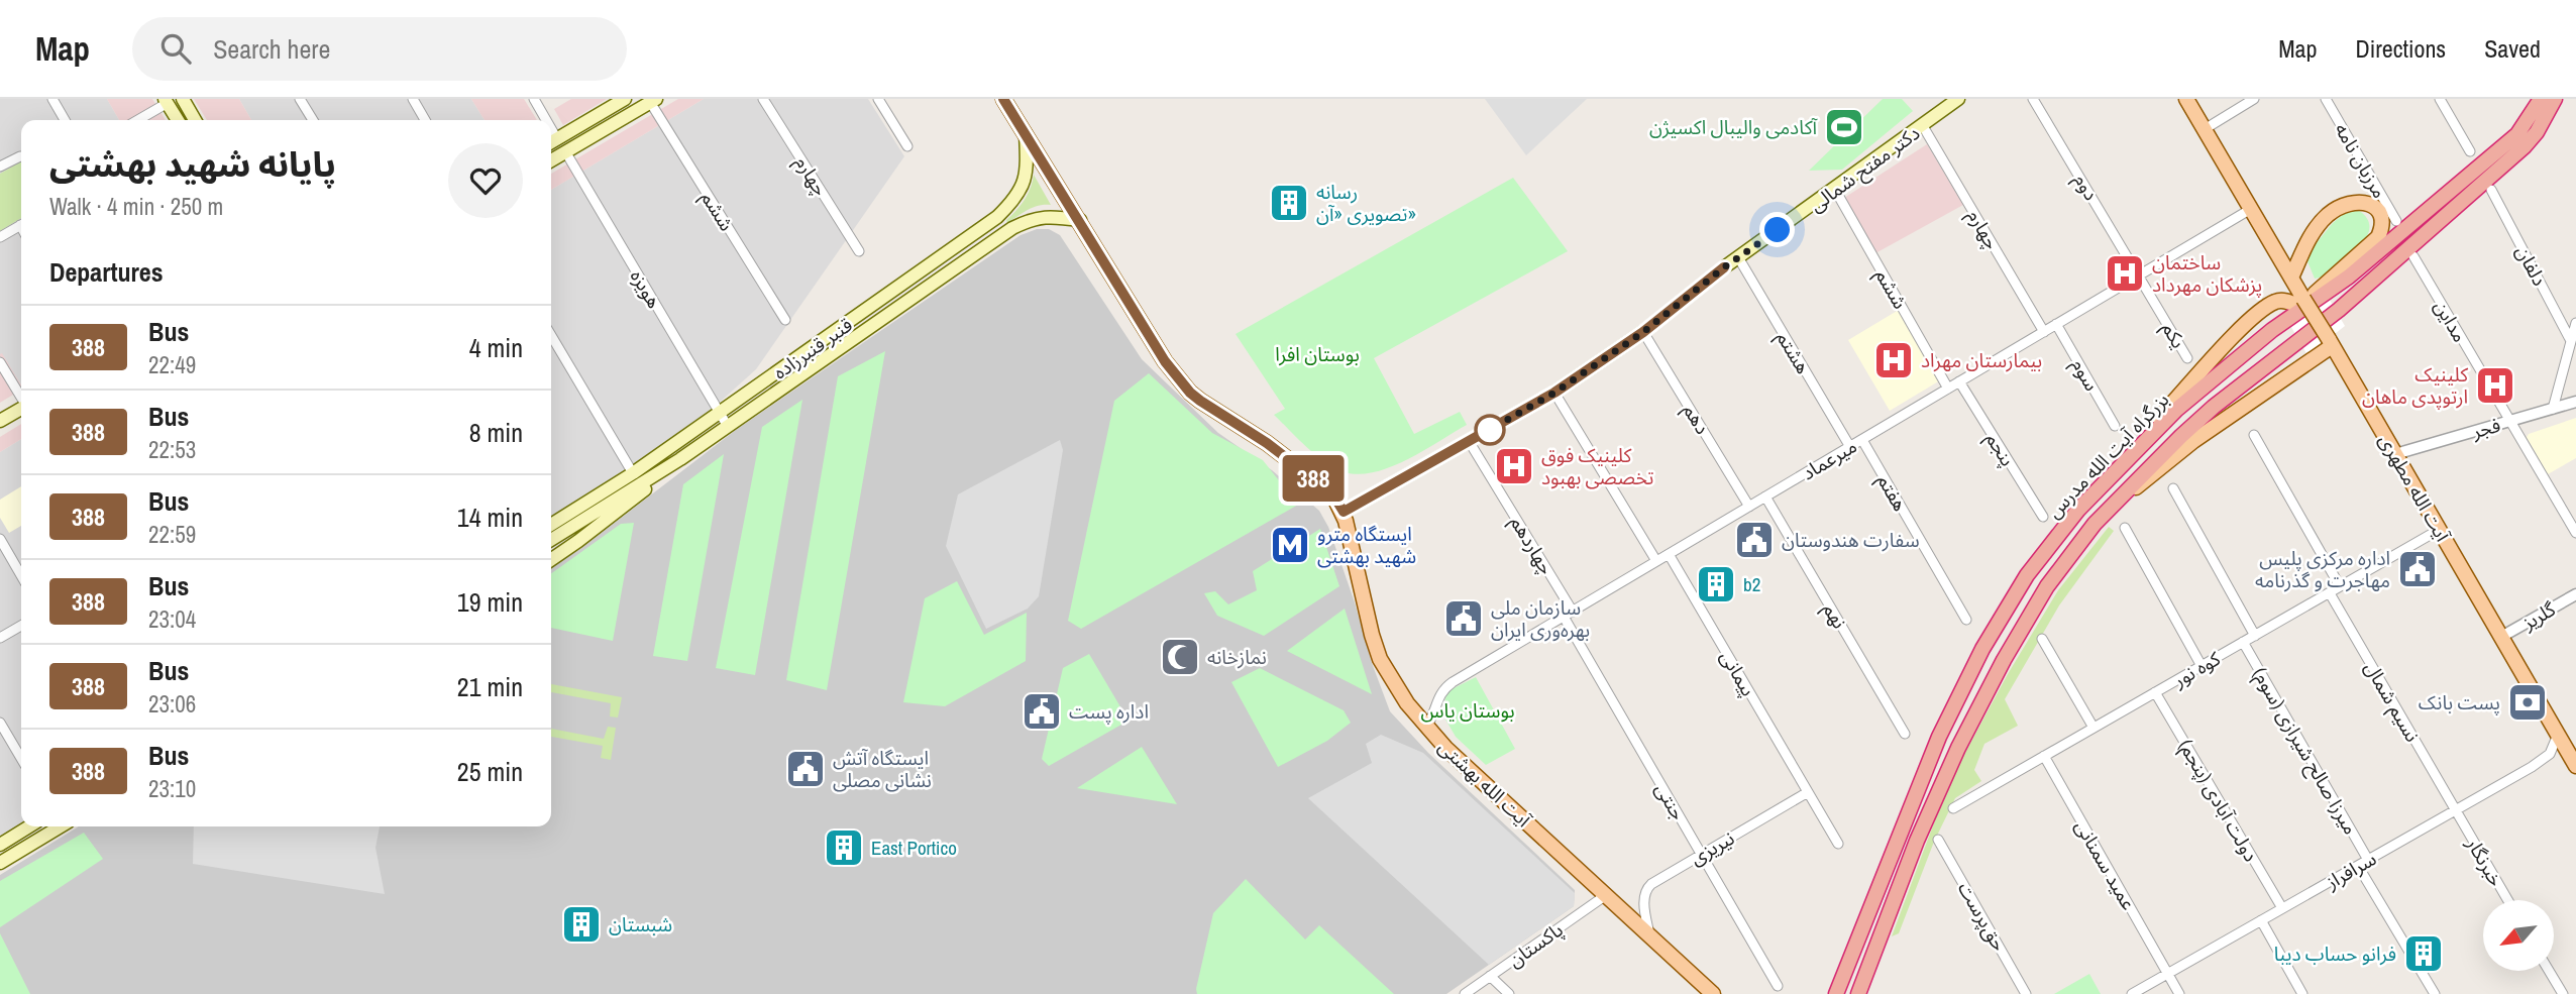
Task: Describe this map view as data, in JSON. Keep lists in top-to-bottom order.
{
  "streets": {
    "highway": ["بزرگراه آیت الله مدرس"],
    "main road": [
      "دکتر مفتح شمالی",
      "قنبر قنبرزاده",
      "آیت الله مطهری",
      "آیت الله بهشتی"
    ],
    "street": [
      "مرزبان نامه",
      "چهارم",
      "دوم",
      "ششم",
      "دلفان",
      "هویزه",
      "مداین",
      "یکم",
      "هشتم",
      "سوم",
      "دهم",
      "فجر",
      "پنجم",
      "میرعماد",
      "هفتم",
      "چهاردهم",
      "نهم",
      "گلریز",
      "کوه نور",
      "پیمانی",
      "نسیم شمال",
      "میرزا صالح شیرازی (سوم)",
      "دولت آبادی (پنجم)",
      "جنتی",
      "نیریزی",
      "خبرنگار",
      "عمید سمنانی",
      "سرافراز",
      "حق‌پرست",
      "پاکستان"
    ]
  },
  "crossings": [
    ["دکتر مفتح شمالی", "چهارم"],
    ["دکتر مفتح شمالی", "ششم"],
    ["دکتر مفتح شمالی", "هشتم"],
    ["دکتر مفتح شمالی", "دهم"],
    ["دکتر مفتح شمالی", "چهاردهم"],
    ["دکتر مفتح شمالی", "آیت الله بهشتی"],
    ["چهارم", "میرعماد"],
    ["دوم", "یکم"],
    ["دوم", "میرعماد"],
    ["ششم", "میرعماد"],
    ["هویزه", "قنبر قنبرزاده"],
    ["مداین", "فجر"],
    ["یکم", "میرعماد"],
    ["قنبر قنبرزاده", "آیت الله بهشتی"],
    ["هشتم", "میرعماد"],
    ["سوم", "میرعماد"],
    ["دهم", "میرعماد"],
    ["فجر", "آیت الله مطهری"],
    ["پنجم", "میرعماد"],
    ["میرعماد", "هفتم"],
    ["میرعماد", "چهاردهم"],
    ["میرعماد", "نهم"],
    ["میرعماد", "پیمانی"],
    ["میرعماد", "آیت الله بهشتی"],
    ["میرعماد", "جنتی"],
    ["آیت الله مطهری", "گلریز"],
    ["آیت الله مطهری", "کوه نور"],
    ["آیت الله مطهری", "سرافراز"],
    ["کوه نور", "نسیم شمال"],
    ["کوه نور", "میرزا صالح شیرازی (سوم)"],
    ["کوه نور", "دولت آبادی (پنجم)"],
    ["کوه نور", "عمید سمنانی"],
    ["پیمانی", "نیریزی"],
    ["نسیم شمال", "خبرنگار"],
    ["نسیم شمال", "سرافراز"],
    ["میرزا صالح شیرازی (سوم)", "سرافراز"],
    ["آیت الله بهشتی", "نیریزی"],
    ["آیت الله بهشتی", "پاکستان"],
    ["دولت آبادی (پنجم)", "سرافراز"],
    ["جنتی", "نیریزی"],
    ["خبرنگار", "سرافراز"],
    ["عمید سمنانی", "سرافراز"]
  ],
  "parks": ["بوستان افرا", "بوستان یاس"],
  "places": {
    "sports": ["آکادمی والیبال اکسیژن"],
    "building": [
      "رسانه تصویری «آن»",
      "b2",
      "East Portico",
      "شبستان",
      "فرانو حساب دیبا"
    ],
    "hospital": [
      "ساختمان پزشکان مهرداد",
      "بیمارستان مهراد",
      "کلینیک ارتوپدی ماهان",
      "کلینیک فوق تخصصی بهبود"
    ],
    "public building": [
      "سفارت هندوستان",
      "اداره مرکزی پلیس مهاجرت و گذرنامه",
      "سازمان ملی بهره‌وری ایران",
      "اداره پست",
      "ایستگاه آتش نشانی مصلی"
    ],
    "metro station": ["ایستگاه مترو شهید بهشتی"],
    "mosque": ["نمازخانه"],
    "bank": ["پست بانک"]
  },
  "lines": ["bus line 388"],
  "north": "bottom left",
  "page": {
    "header": "Map",
    "search": "Search here",
    "nav": ["Map", "Directions", "Saved"],
    "on_map": "388",
    "heading": [
      ["پایانه شهید بهشتی", "Walk · 4 min · 250 m"],
      "Departures"
    ],
    "list": [
      {
        "mark": "388",
        "name": "Bus",
        "note": "22:49",
        "value": "4 min"
      },
      {
        "mark": "388",
        "name": "Bus",
        "note": "22:53",
        "value": "8 min"
      },
      {
        "mark": "388",
        "name": "Bus",
        "note": "22:59",
        "value": "14 min"
      },
      {
        "mark": "388",
        "name": "Bus",
        "note": "23:04",
        "value": "19 min"
      },
      {
        "mark": "388",
        "name": "Bus",
        "note": "23:06",
        "value": "21 min"
      },
      {
        "mark": "388",
        "name": "Bus",
        "note": "23:10",
        "value": "25 min"
      }
    ]
  }
}
